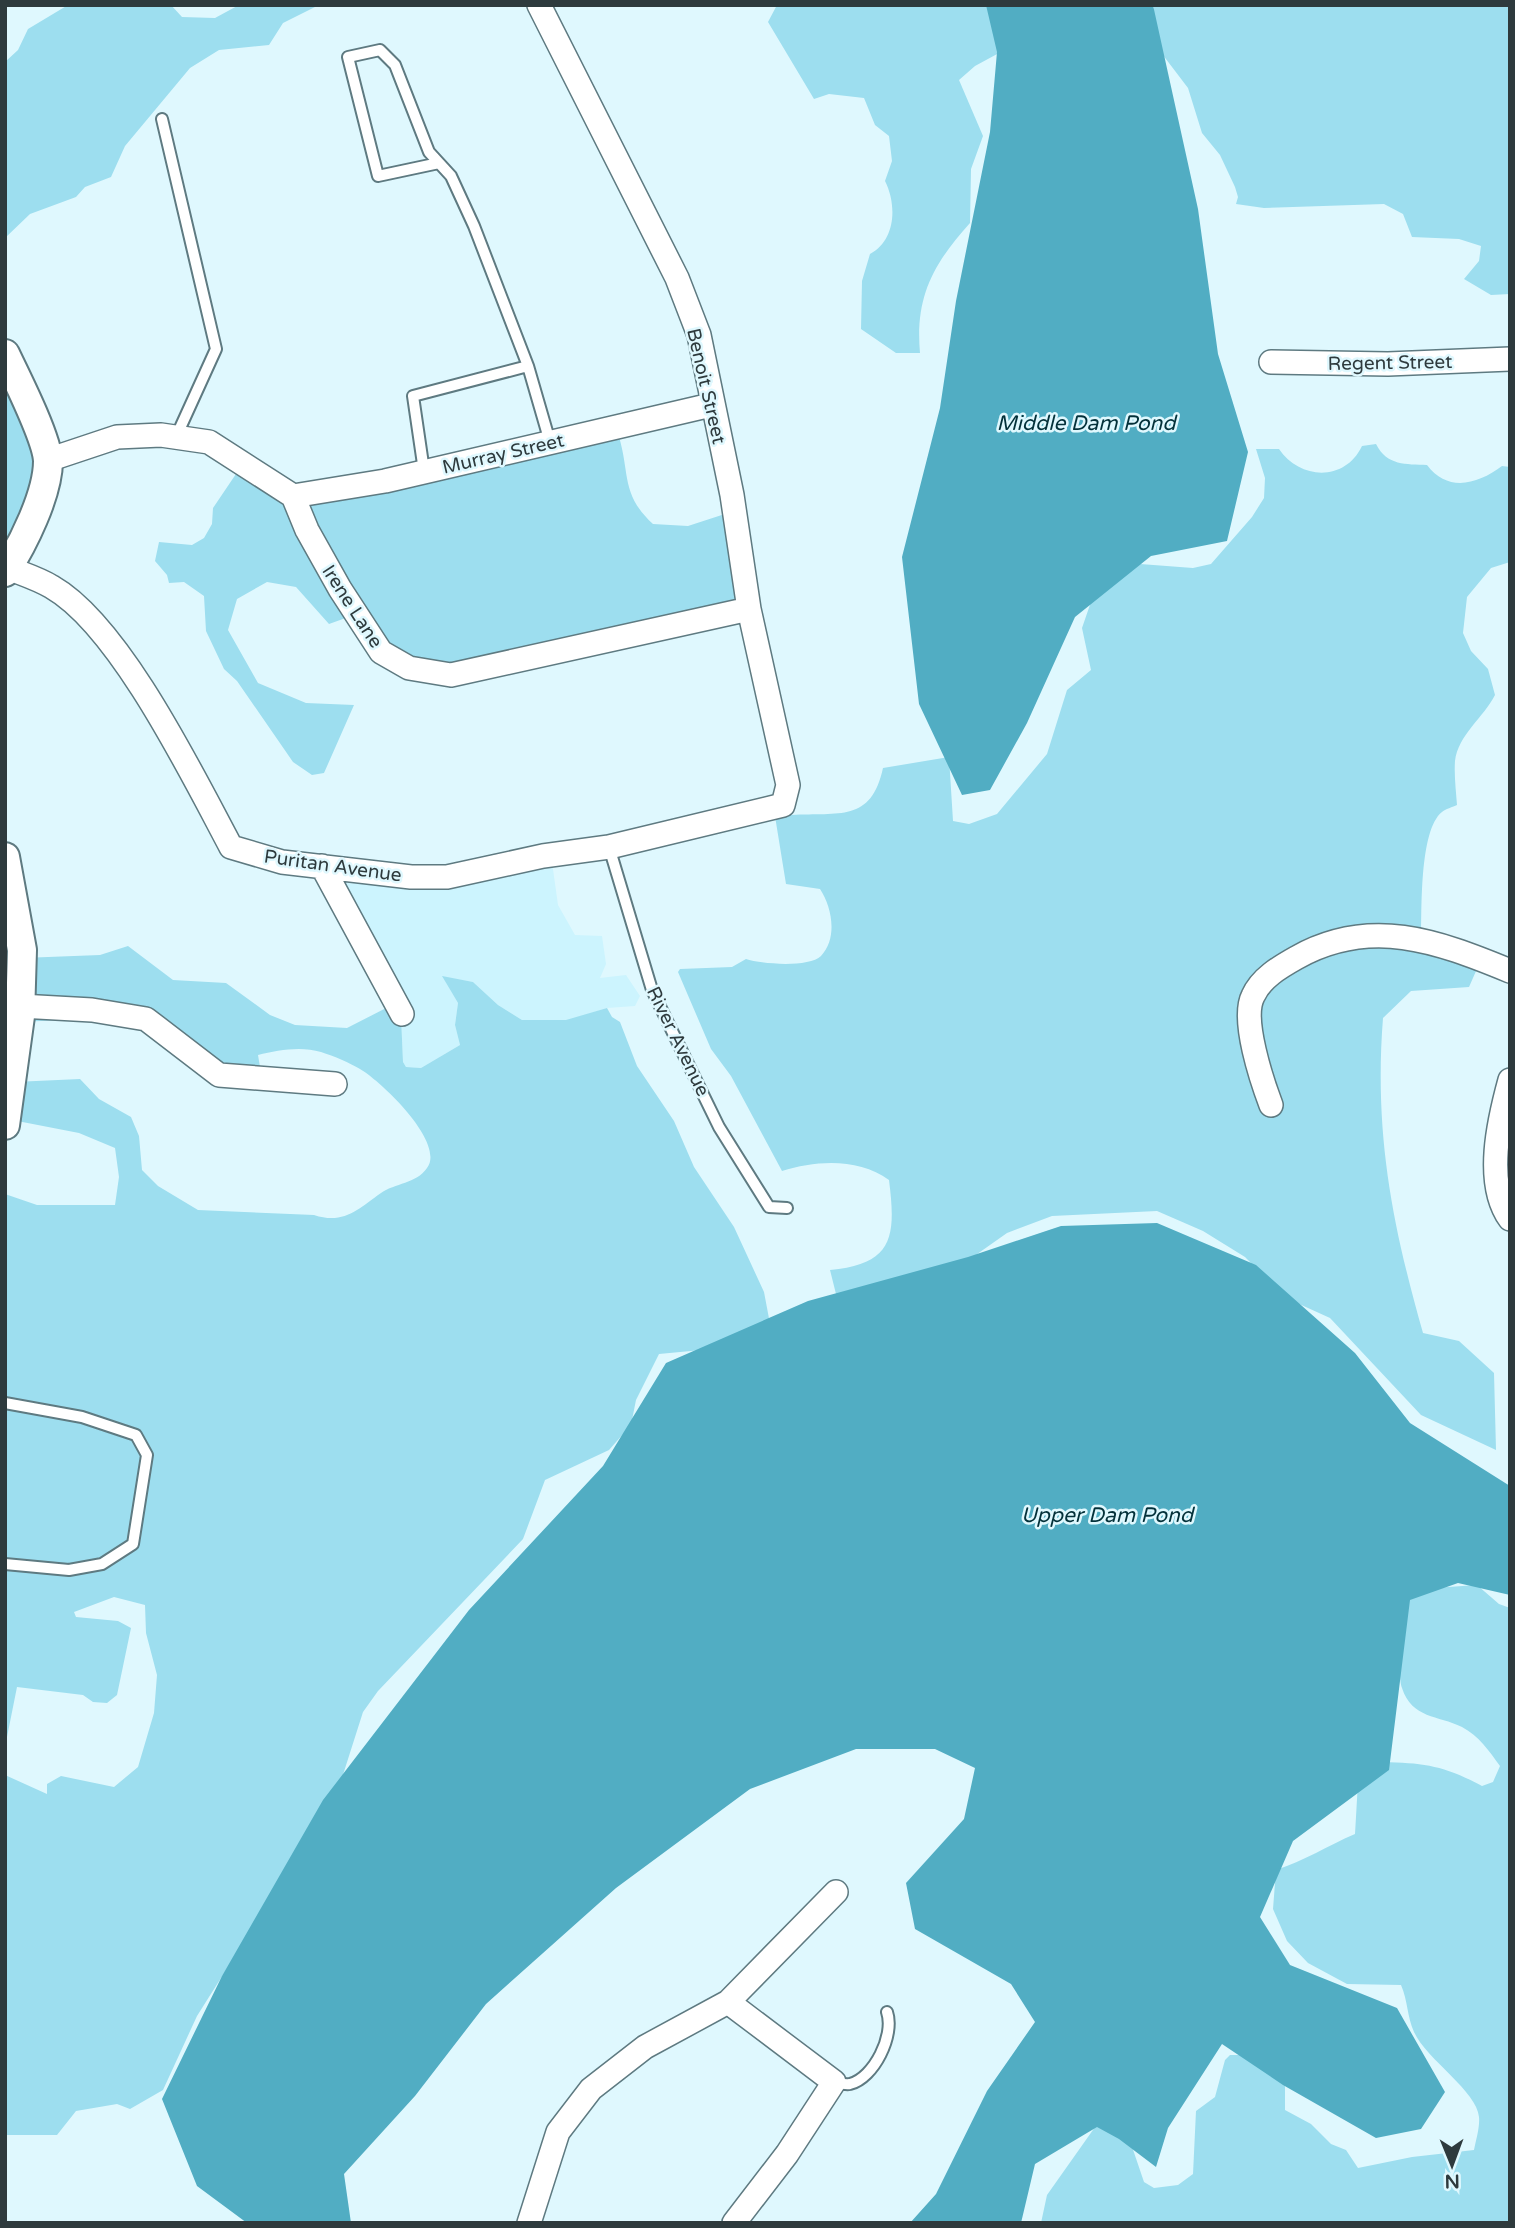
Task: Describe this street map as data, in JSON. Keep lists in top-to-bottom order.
{
  "streets": {
    "street": [
      "Regent Street",
      "Benoit Street",
      "Murray Street",
      "Irene Lane",
      "Puritan Avenue"
    ],
    "lane": ["River Avenue"]
  },
  "crossings": [
    ["Benoit Street", "Murray Street"],
    ["Benoit Street", "Irene Lane"],
    ["Benoit Street", "Puritan Avenue"],
    ["Murray Street", "Irene Lane"],
    ["Puritan Avenue", "River Avenue"]
  ],
  "water": ["Middle Dam Pond", "Upper Dam Pond"],
  "north": "bottom"
}
